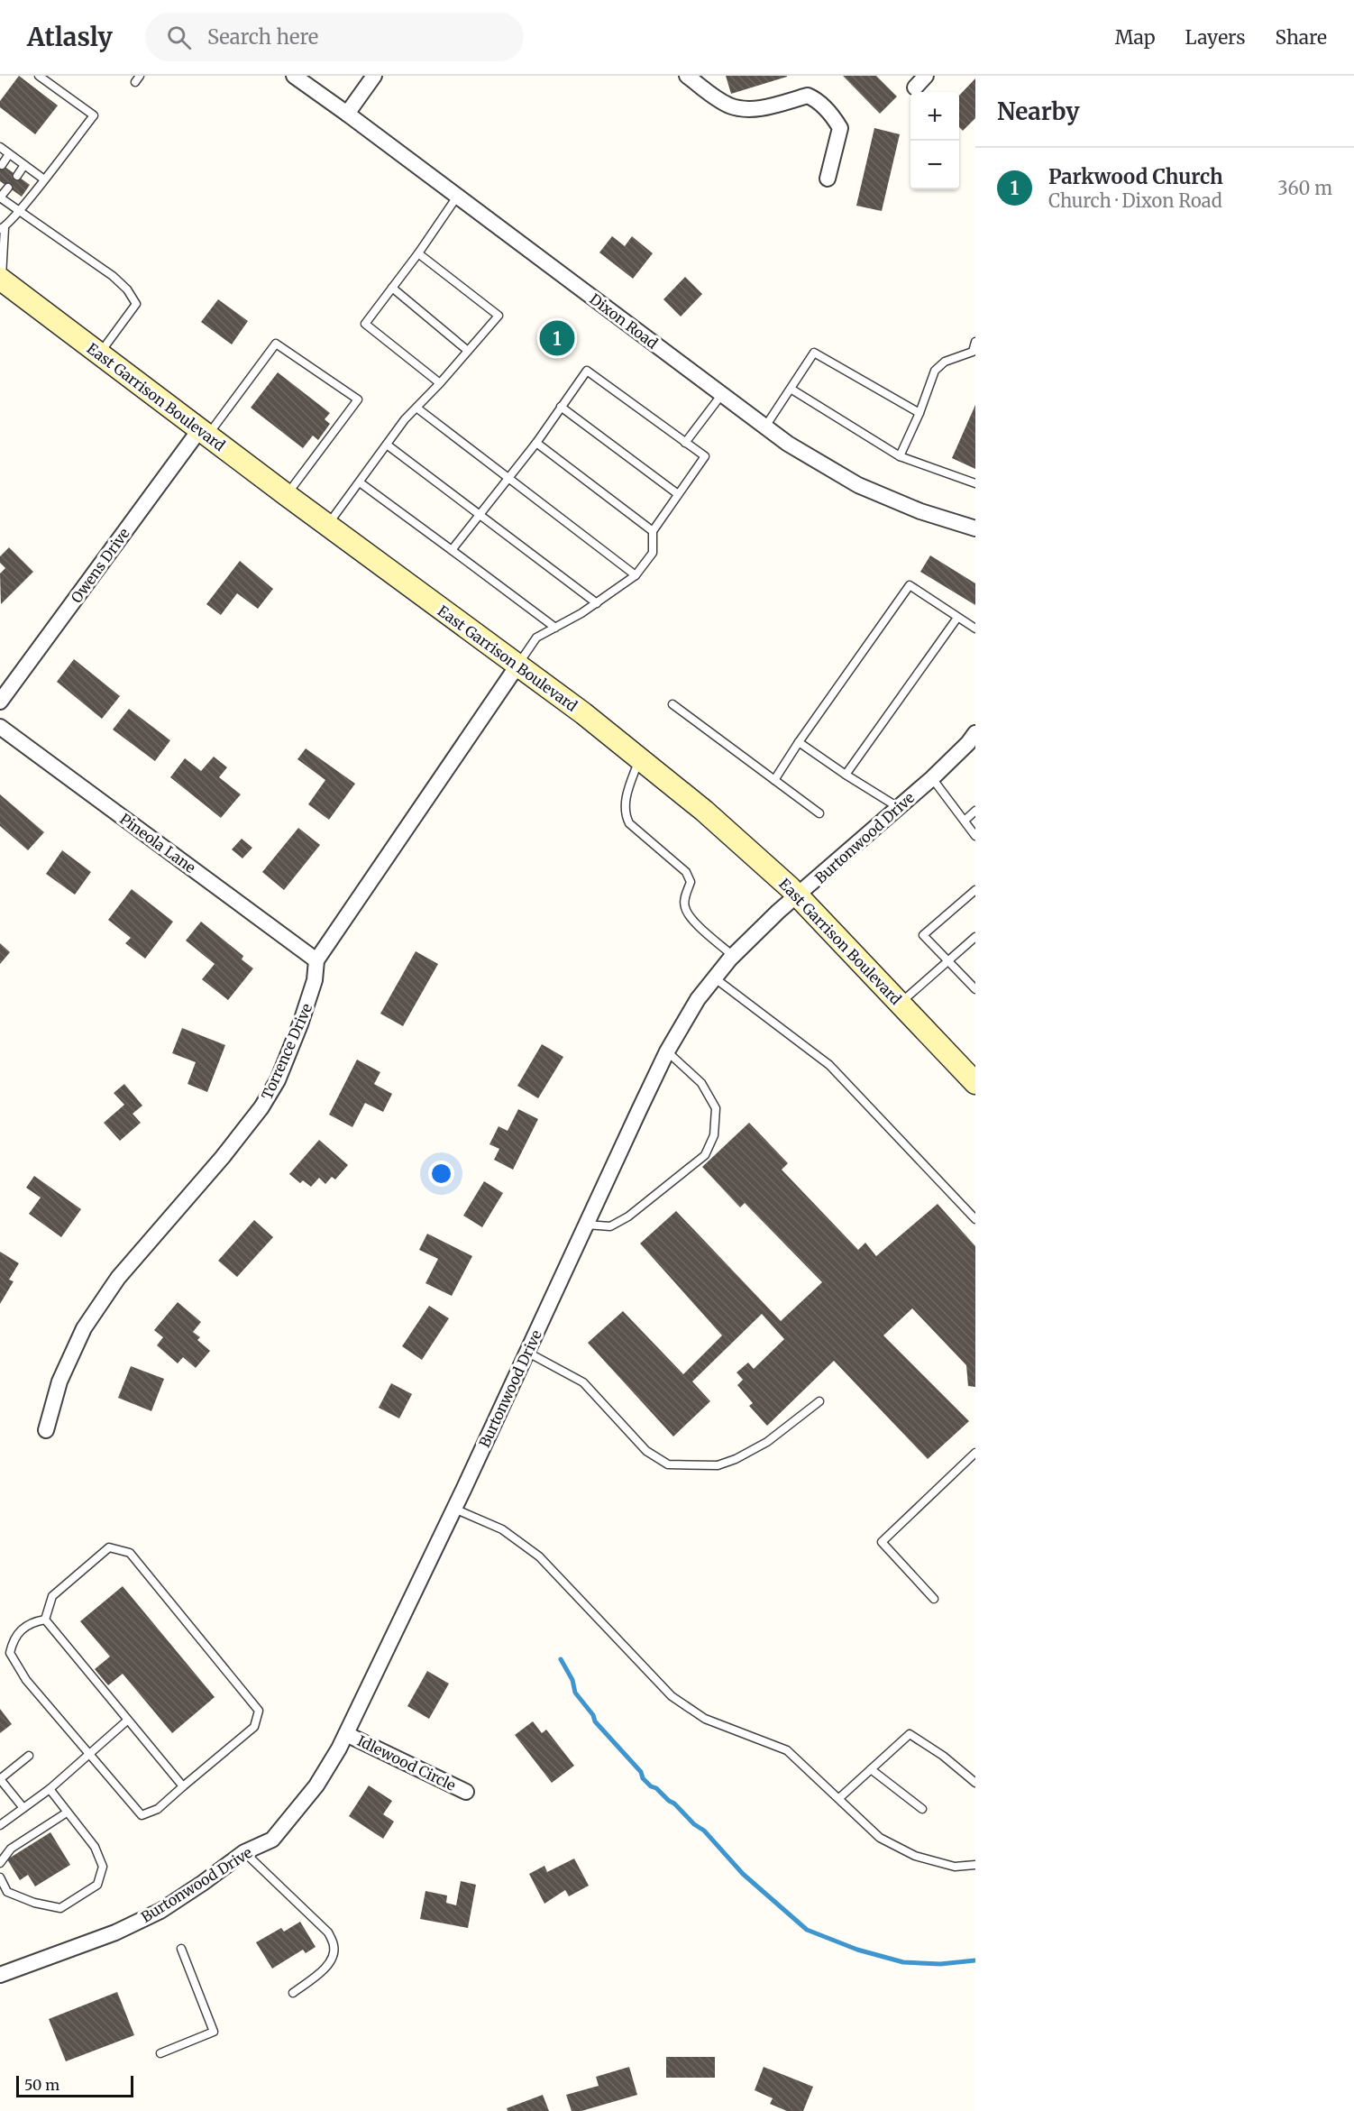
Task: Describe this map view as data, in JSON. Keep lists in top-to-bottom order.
{
  "streets": {
    "main road": ["East Garrison Boulevard"],
    "street": [
      "Dixon Road",
      "Owens Drive",
      "Burtonwood Drive",
      "Pineola Lane",
      "Torrence Drive",
      "Idlewood Circle"
    ]
  },
  "crossings": [
    ["East Garrison Boulevard", "Owens Drive"],
    ["East Garrison Boulevard", "Burtonwood Drive"],
    ["East Garrison Boulevard", "Torrence Drive"],
    ["Burtonwood Drive", "Idlewood Circle"],
    ["Pineola Lane", "Torrence Drive"]
  ],
  "scale_bar": "50 m",
  "page": {
    "header": "Atlasly",
    "search": "Search here",
    "nav": ["Map", "Layers", "Share"],
    "heading": "Nearby",
    "map_buttons": ["+", "−"],
    "list": [
      {
        "mark": "1",
        "name": "Parkwood Church",
        "note": "Church · Dixon Road",
        "value": "360 m"
      }
    ],
    "pins": "1",
    "scale": "50 m"
  }
}
